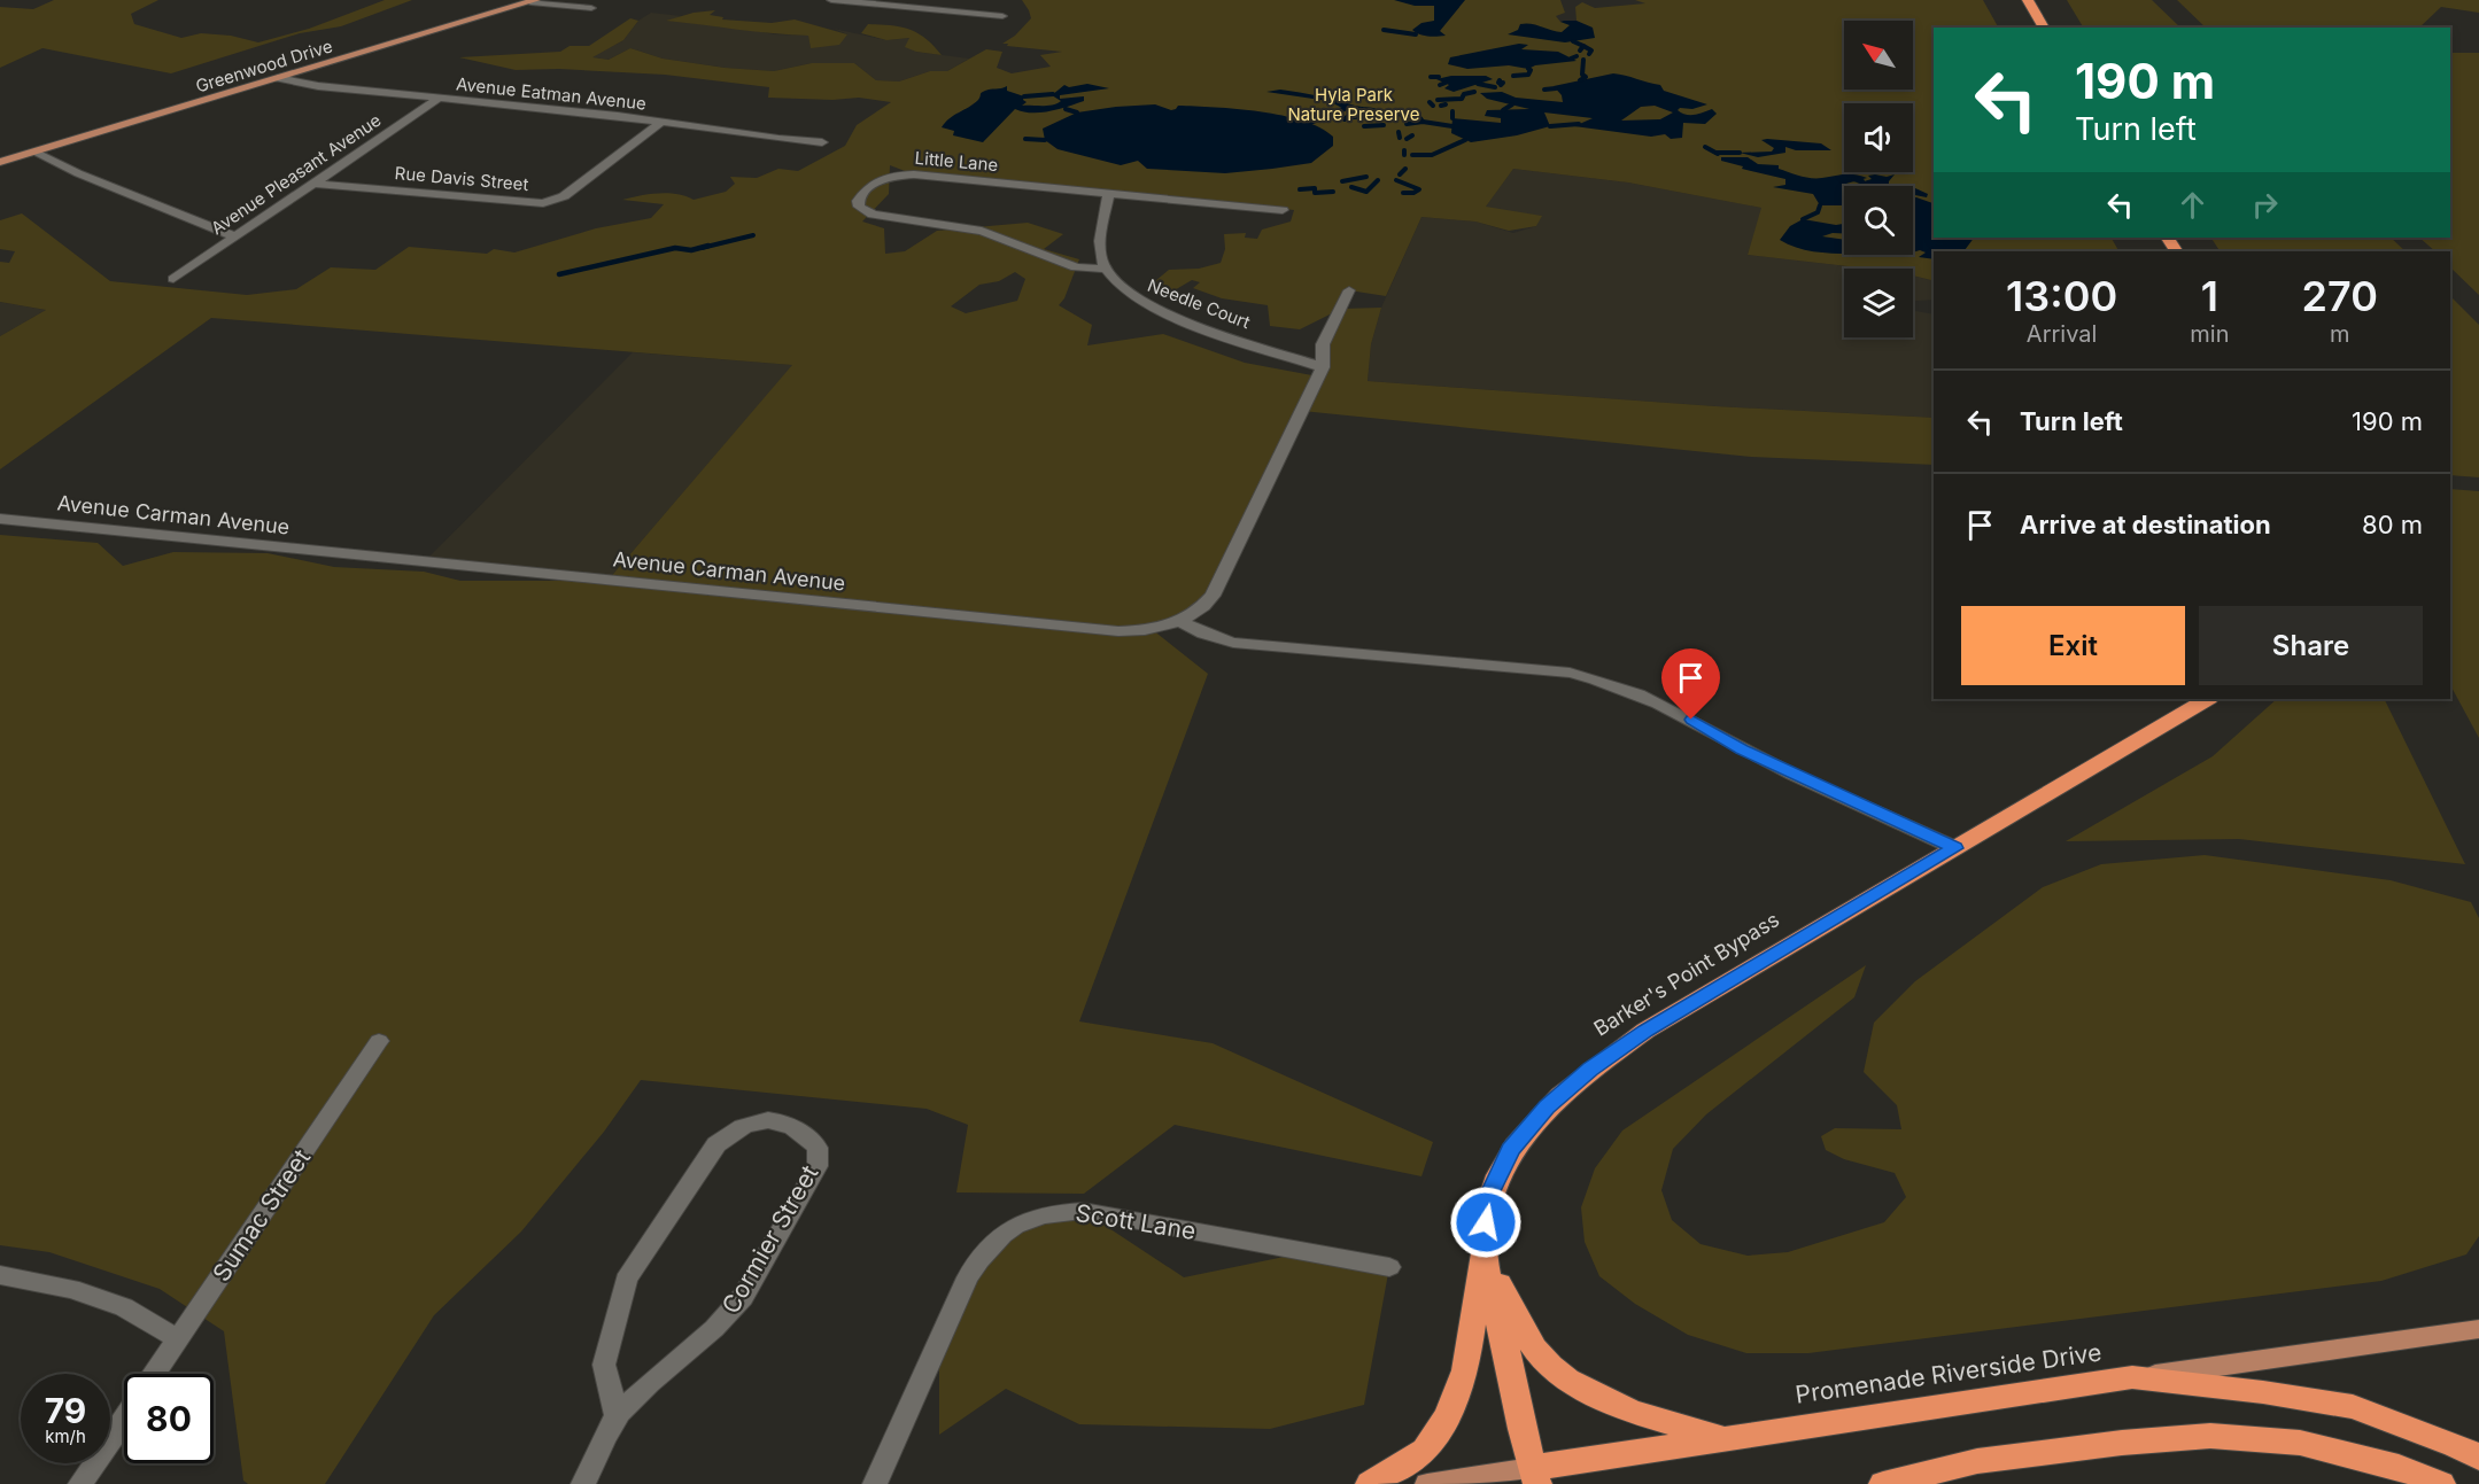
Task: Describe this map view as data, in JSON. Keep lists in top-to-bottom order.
{
  "streets": {
    "highway": ["Barker's Point Bypass", "Promenade Riverside Drive"],
    "main road": ["Greenwood Drive"],
    "street": [
      "Avenue Eatman Avenue",
      "Little Lane",
      "Avenue Pleasant Avenue",
      "Rue Davis Street",
      "Needle Court",
      "Avenue Carman Avenue",
      "Sumac Street",
      "Scott Lane",
      "Cormier Street"
    ]
  },
  "crossings": [
    ["Greenwood Drive", "Avenue Eatman Avenue"],
    ["Avenue Eatman Avenue", "Avenue Pleasant Avenue"],
    ["Avenue Eatman Avenue", "Rue Davis Street"],
    ["Little Lane", "Needle Court"],
    ["Avenue Pleasant Avenue", "Rue Davis Street"],
    ["Needle Court", "Avenue Carman Avenue"],
    ["Barker's Point Bypass", "Promenade Riverside Drive"]
  ],
  "parks": ["Hyla Park Nature Preserve"],
  "north": "top left",
  "page": {
    "turn": ["190 m", "Turn left"],
    "eta": [
      "13:00",
      "Arrival",
      "1",
      "min",
      "270",
      "m"
    ],
    "list": [
      {
        "name": "Turn left",
        "value": "190 m"
      },
      {
        "name": "Arrive at destination",
        "value": "80 m"
      }
    ],
    "buttons": ["Exit", "Share"],
    "speed": "79 km/h",
    "limit": "80"
  }
}
